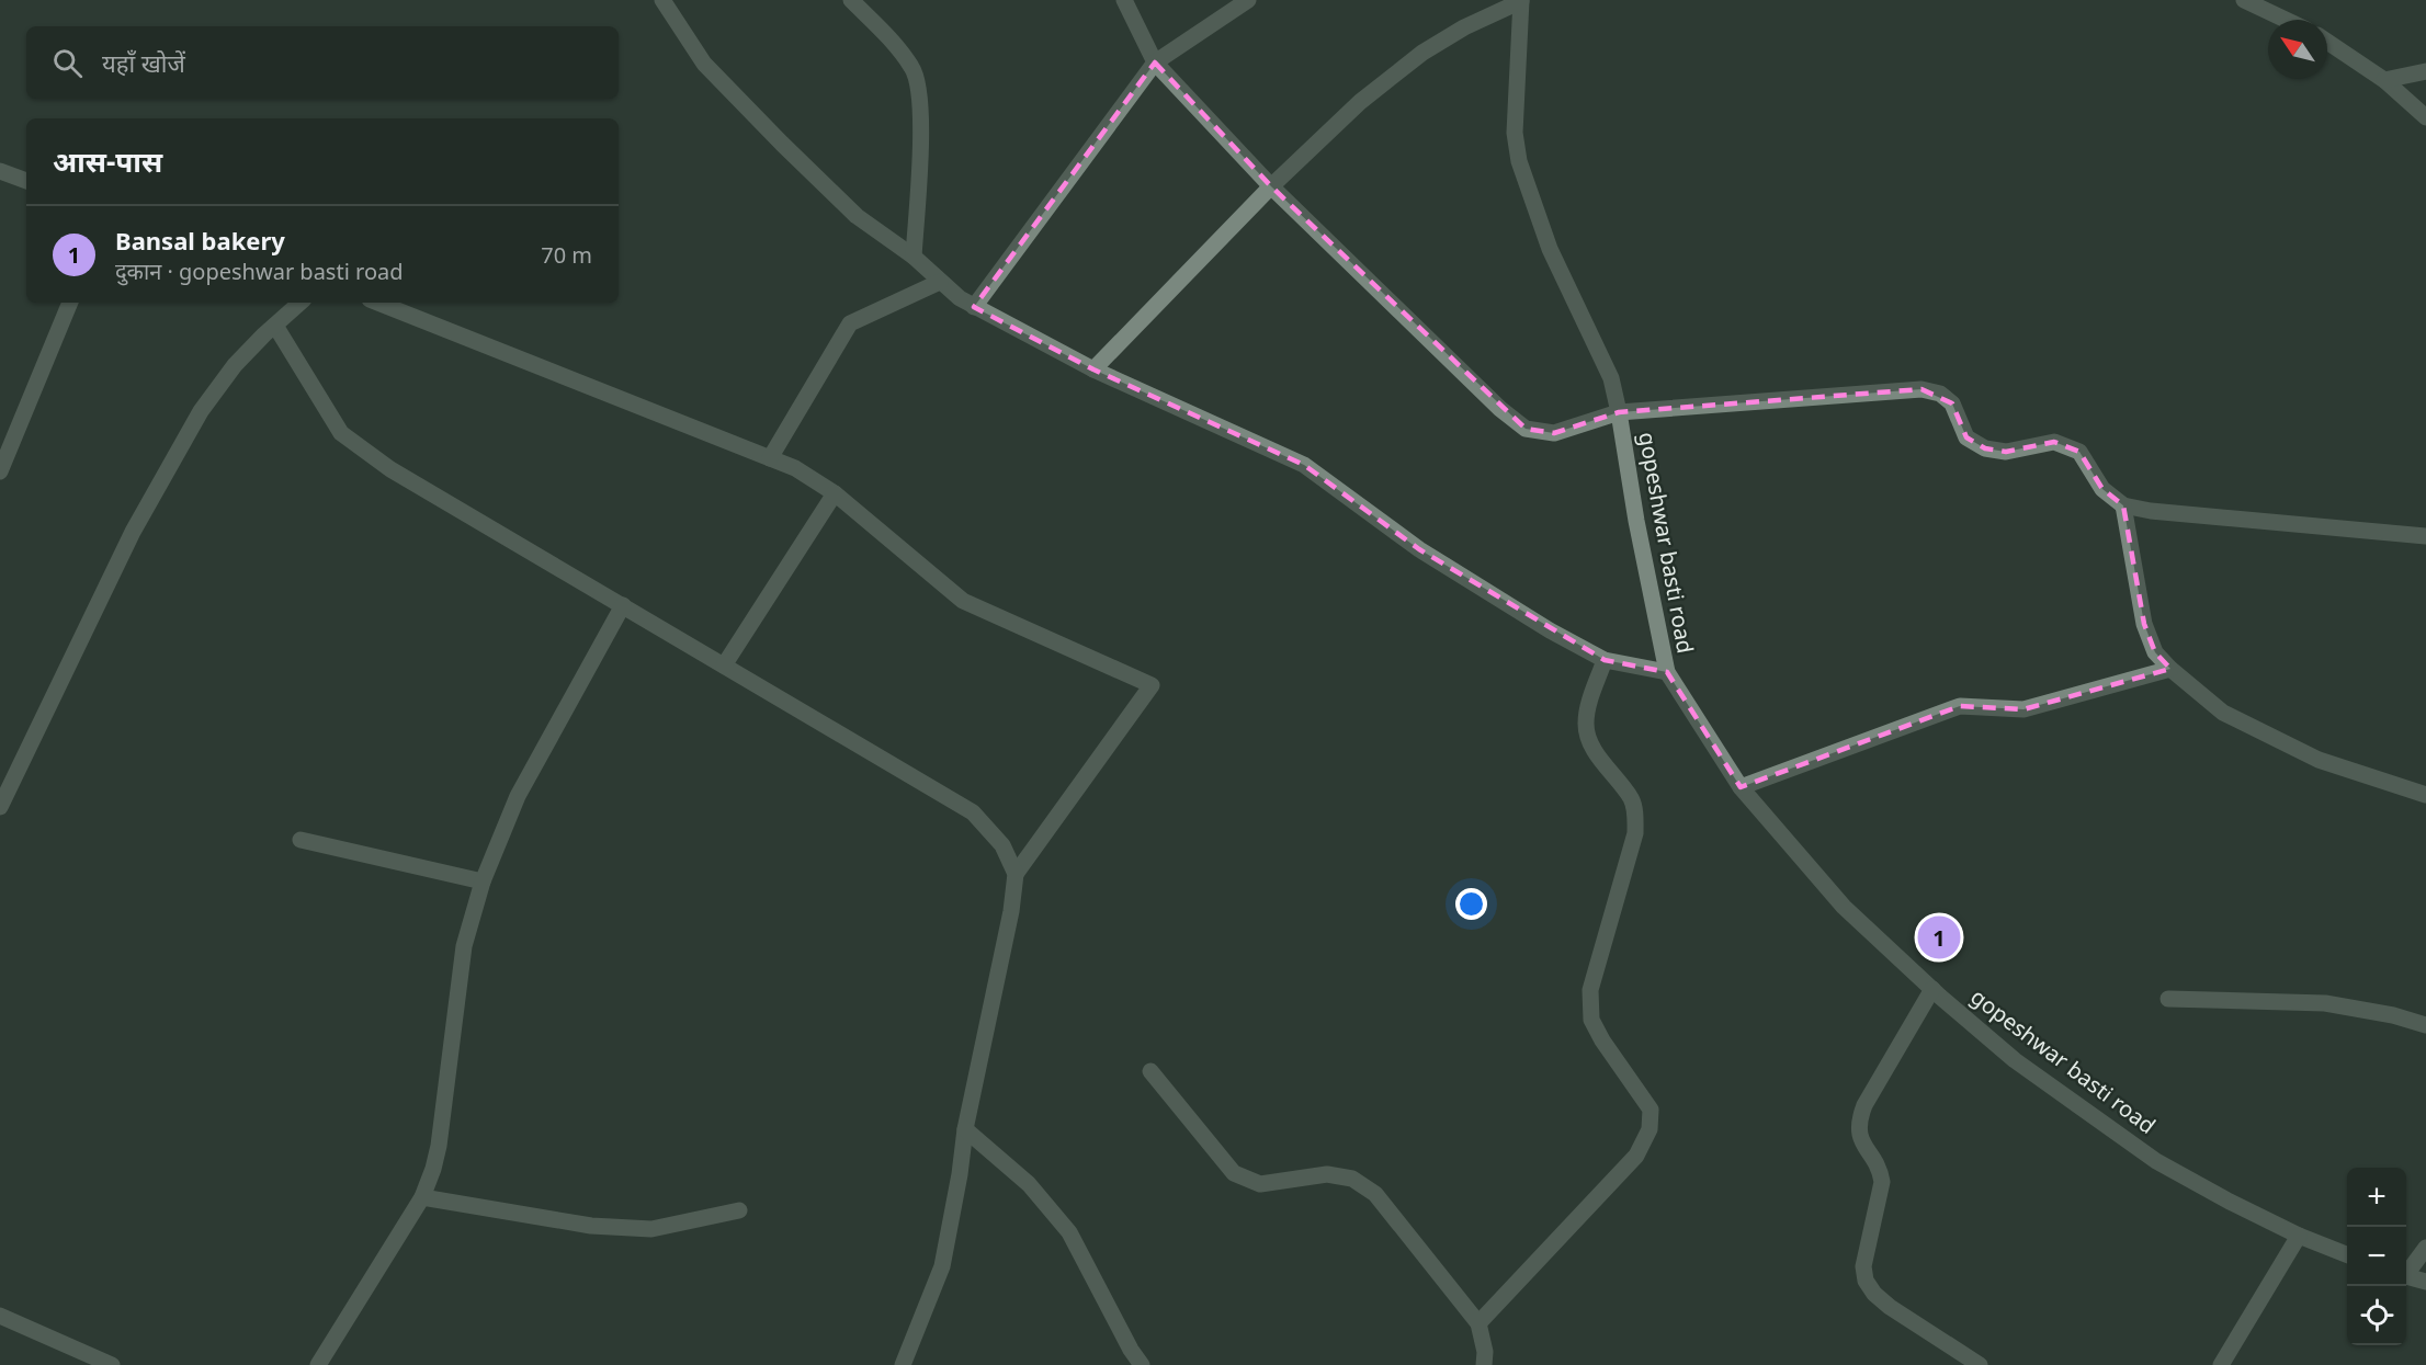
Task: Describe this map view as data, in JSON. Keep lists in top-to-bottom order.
{
  "streets": {
    "street": ["gopeshwar basti road"]
  },
  "north": "top left",
  "page": {
    "search": "यहाँ खोजें",
    "heading": "आस-पास",
    "list": [
      {
        "mark": "1",
        "name": "Bansal bakery",
        "note": "दुकान · gopeshwar basti road",
        "value": "70 m"
      }
    ],
    "pins": "1",
    "map_buttons": ["+", "−"]
  }
}
